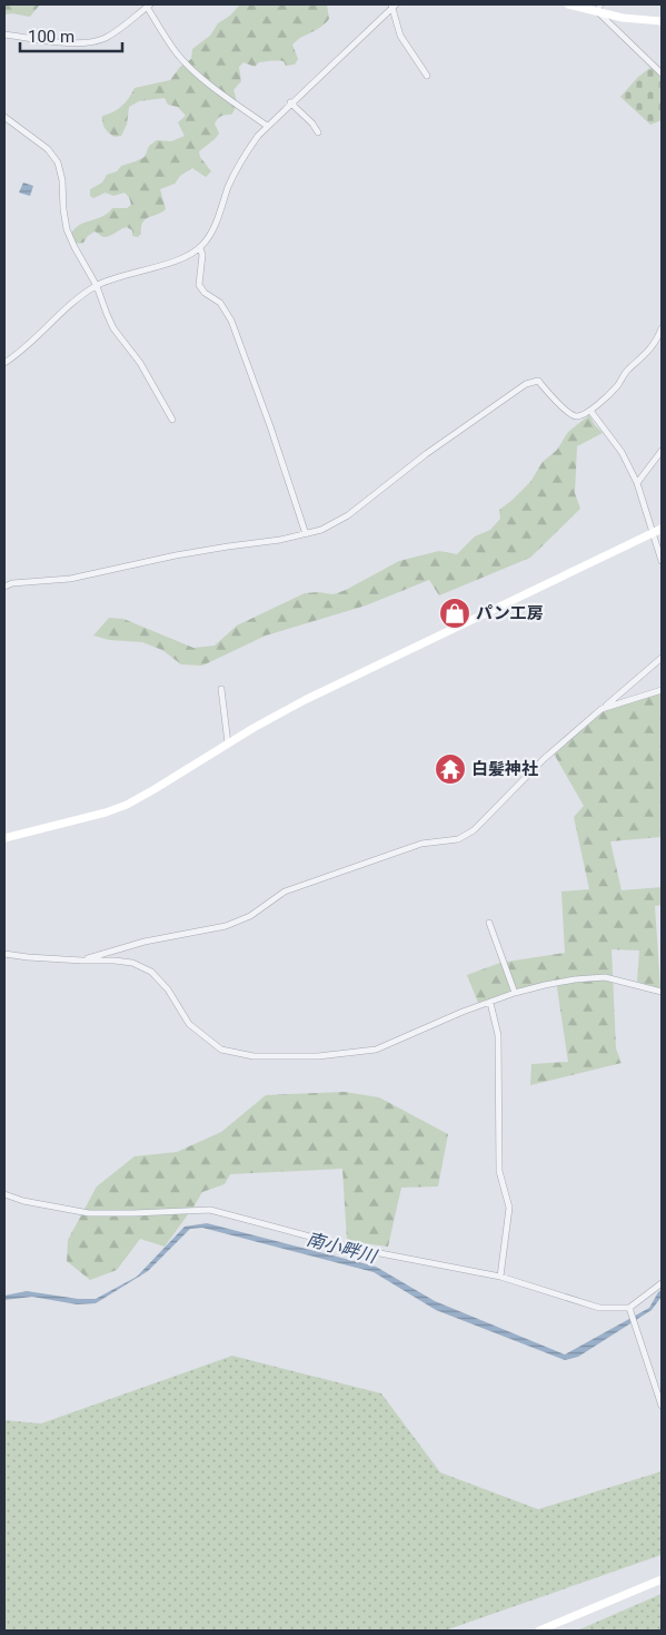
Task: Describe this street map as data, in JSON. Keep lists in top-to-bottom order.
{
  "water": ["南小畔川"],
  "places": {
    "shop": ["パン工房"],
    "temple": ["白髪神社"]
  },
  "scale_bar": "100 m"
}
